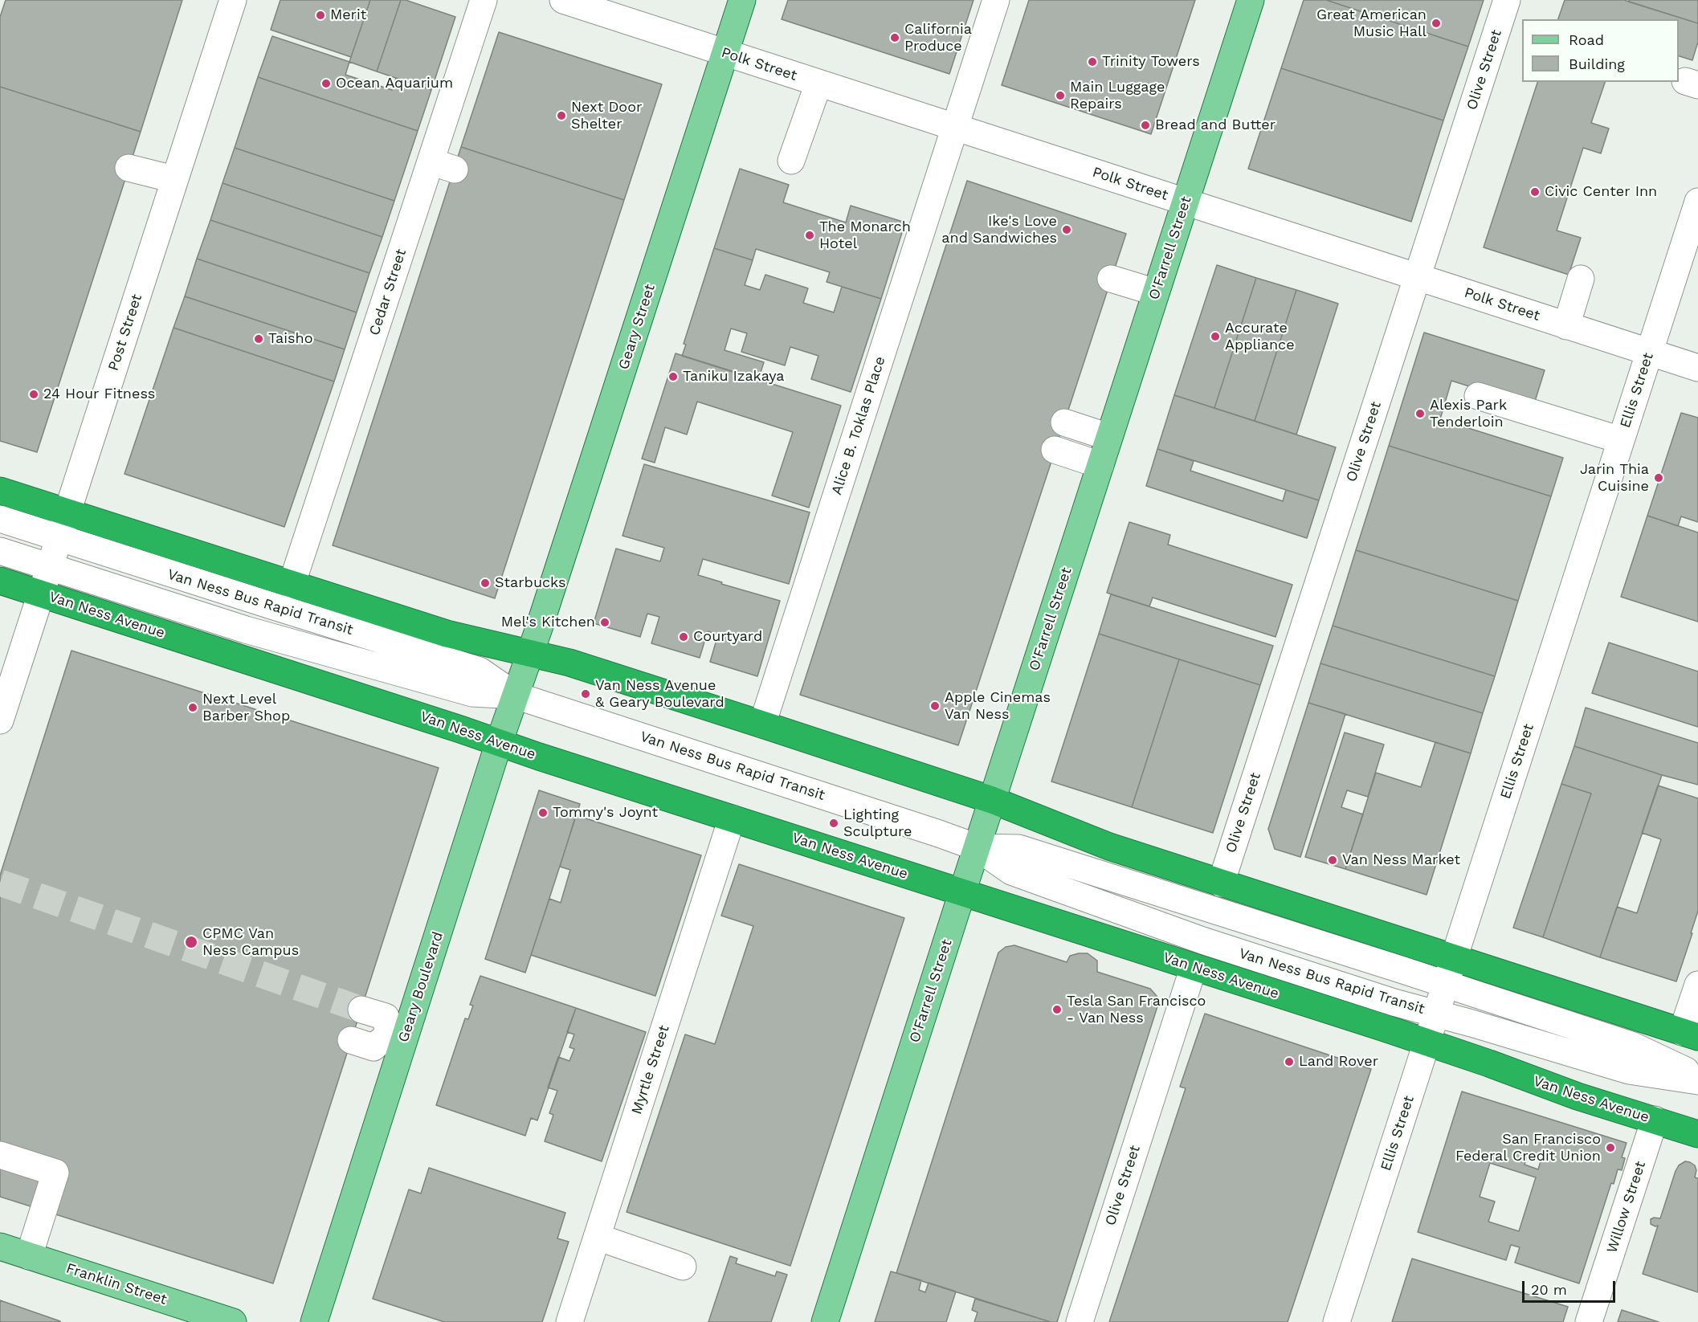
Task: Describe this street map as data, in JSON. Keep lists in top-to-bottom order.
{
  "streets": {
    "highway": ["Van Ness Avenue"],
    "main road": [
      "O'Farrell Street",
      "Geary Street",
      "Geary Boulevard",
      "Franklin Street"
    ],
    "street": [
      "Polk Street",
      "Olive Street",
      "Cedar Street",
      "Post Street",
      "Ellis Street",
      "Alice B. Toklas Place",
      "Van Ness Bus Rapid Transit",
      "Myrtle Street",
      "Willow Street"
    ]
  },
  "crossings": [
    ["Polk Street", "Olive Street"],
    ["Polk Street", "O'Farrell Street"],
    ["Polk Street", "Geary Street"],
    ["Polk Street", "Ellis Street"],
    ["Polk Street", "Alice B. Toklas Place"],
    ["Olive Street", "Van Ness Avenue"],
    ["O'Farrell Street", "Van Ness Bus Rapid Transit"],
    ["O'Farrell Street", "Van Ness Avenue"],
    ["Geary Street", "Geary Boulevard"],
    ["Post Street", "Van Ness Bus Rapid Transit"],
    ["Post Street", "Van Ness Avenue"],
    ["Ellis Street", "Van Ness Bus Rapid Transit"],
    ["Ellis Street", "Van Ness Avenue"],
    ["Van Ness Bus Rapid Transit", "Geary Boulevard"],
    ["Van Ness Avenue", "Geary Boulevard"],
    ["Van Ness Avenue", "Myrtle Street"],
    ["Van Ness Avenue", "Willow Street"]
  ],
  "places": [
    "Merit",
    "Great American Music Hall",
    "California Produce",
    "Trinity Towers",
    "Ocean Aquarium",
    "Main Luggage Repairs",
    "Next Door Shelter",
    "Bread and Butter",
    "Civic Center Inn",
    "Ike's Love and Sandwiches",
    "The Monarch Hotel",
    "Accurate Appliance",
    "Taisho",
    "Taniku Izakaya",
    "24 Hour Fitness",
    "Alexis Park Tenderloin",
    "Jarin Thia Cuisine",
    "Starbucks",
    "Mel's Kitchen",
    "Courtyard",
    "Van Ness Avenue & Geary Boulevard",
    "Apple Cinemas Van Ness",
    "Next Level Barber Shop",
    "Tommy's Joynt",
    "Lighting Sculpture",
    "Van Ness Market",
    "CPMC Van Ness Campus",
    "Tesla San Francisco - Van Ness",
    "Land Rover",
    "San Francisco Federal Credit Union"
  ],
  "legend": ["Road", "Building"],
  "scale_bar": "20 m"
}
